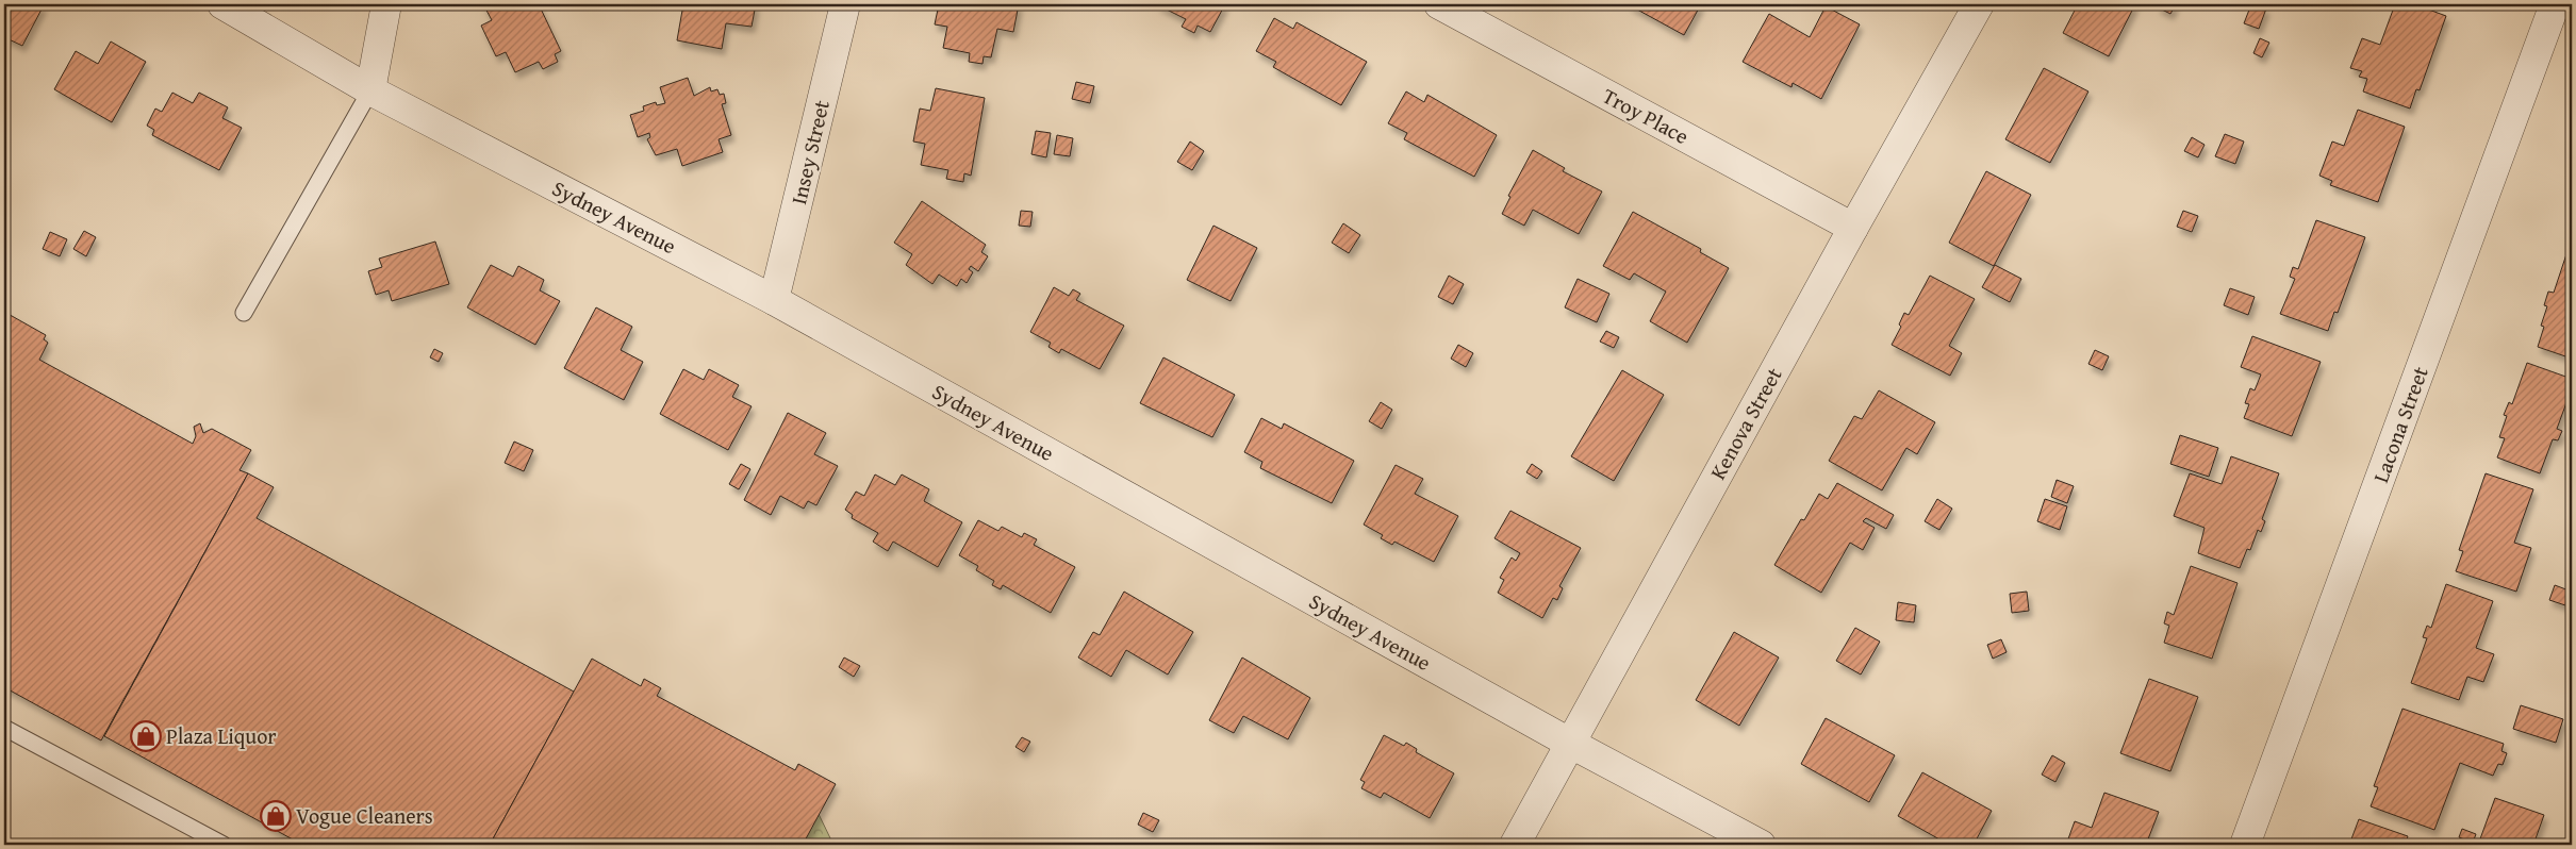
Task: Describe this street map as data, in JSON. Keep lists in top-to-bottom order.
{
  "streets": {
    "street": [
      "Troy Place",
      "Insey Street",
      "Sydney Avenue",
      "Kenova Street",
      "Lacona Street"
    ]
  },
  "crossings": [
    ["Troy Place", "Kenova Street"],
    ["Insey Street", "Sydney Avenue"],
    ["Sydney Avenue", "Kenova Street"]
  ],
  "places": {
    "shop": ["Plaza Liquor", "Vogue Cleaners"]
  }
}
